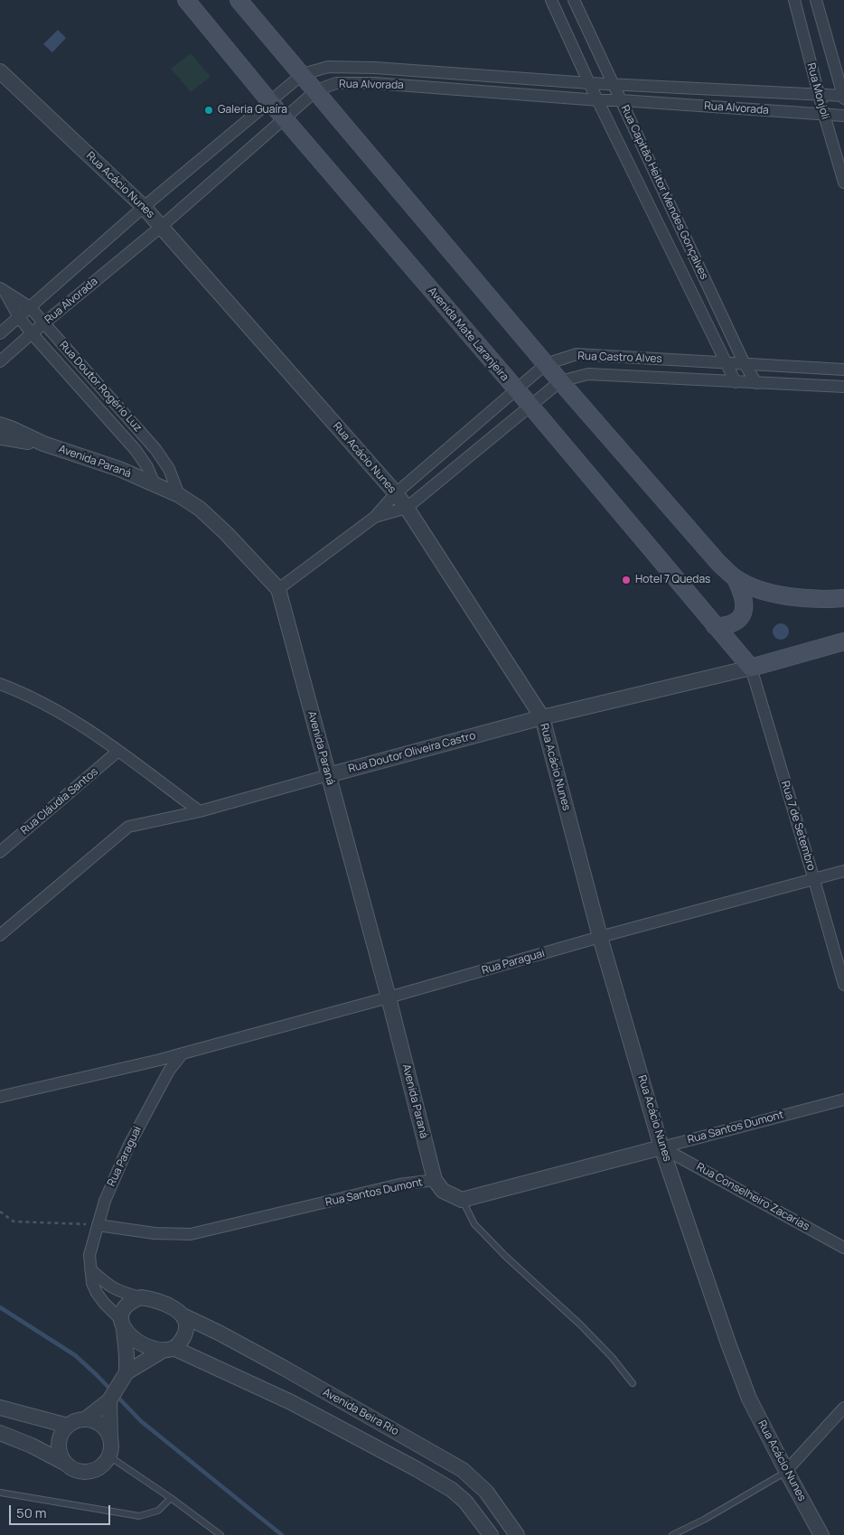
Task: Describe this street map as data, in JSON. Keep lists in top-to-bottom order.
{
  "streets": {
    "main road": ["Avenida Mate Laranjeira"],
    "street": [
      "Rua Alvorada",
      "Rua Monjoli",
      "Rua Acácio Nunes",
      "Rua Capitão Heitor Mendes Gonçalves",
      "Rua Castro Alves",
      "Rua Doutor Rogério Luz",
      "Avenida Paraná",
      "Rua Doutor Oliveira Castro",
      "Rua Cláudia Santos",
      "Rua 7 de Setembro",
      "Rua Paraguai",
      "Rua Santos Dumont",
      "Rua Conselheiro Zacarias",
      "Avenida Beira Rio"
    ]
  },
  "crossings": [
    ["Rua Alvorada", "Rua Monjoli"],
    ["Rua Alvorada", "Rua Acácio Nunes"],
    ["Rua Alvorada", "Rua Capitão Heitor Mendes Gonçalves"],
    ["Rua Alvorada", "Avenida Mate Laranjeira"],
    ["Rua Alvorada", "Rua Doutor Rogério Luz"],
    ["Rua Acácio Nunes", "Rua Castro Alves"],
    ["Rua Acácio Nunes", "Rua Doutor Oliveira Castro"],
    ["Rua Acácio Nunes", "Rua Paraguai"],
    ["Rua Acácio Nunes", "Rua Santos Dumont"],
    ["Rua Acácio Nunes", "Rua Conselheiro Zacarias"],
    ["Rua Capitão Heitor Mendes Gonçalves", "Rua Castro Alves"],
    ["Avenida Mate Laranjeira", "Rua Castro Alves"],
    ["Avenida Mate Laranjeira", "Rua Doutor Oliveira Castro"],
    ["Avenida Mate Laranjeira", "Rua 7 de Setembro"],
    ["Rua Castro Alves", "Avenida Paraná"],
    ["Rua Doutor Rogério Luz", "Avenida Paraná"],
    ["Avenida Paraná", "Rua Doutor Oliveira Castro"],
    ["Avenida Paraná", "Rua Paraguai"],
    ["Avenida Paraná", "Rua Santos Dumont"],
    ["Rua Doutor Oliveira Castro", "Rua 7 de Setembro"],
    ["Rua 7 de Setembro", "Rua Paraguai"],
    ["Rua Paraguai", "Rua Santos Dumont"],
    ["Rua Santos Dumont", "Rua Conselheiro Zacarias"]
  ],
  "places": ["Galeria Guaíra", "Hotel 7 Quedas"],
  "scale_bar": "50 m"
}
